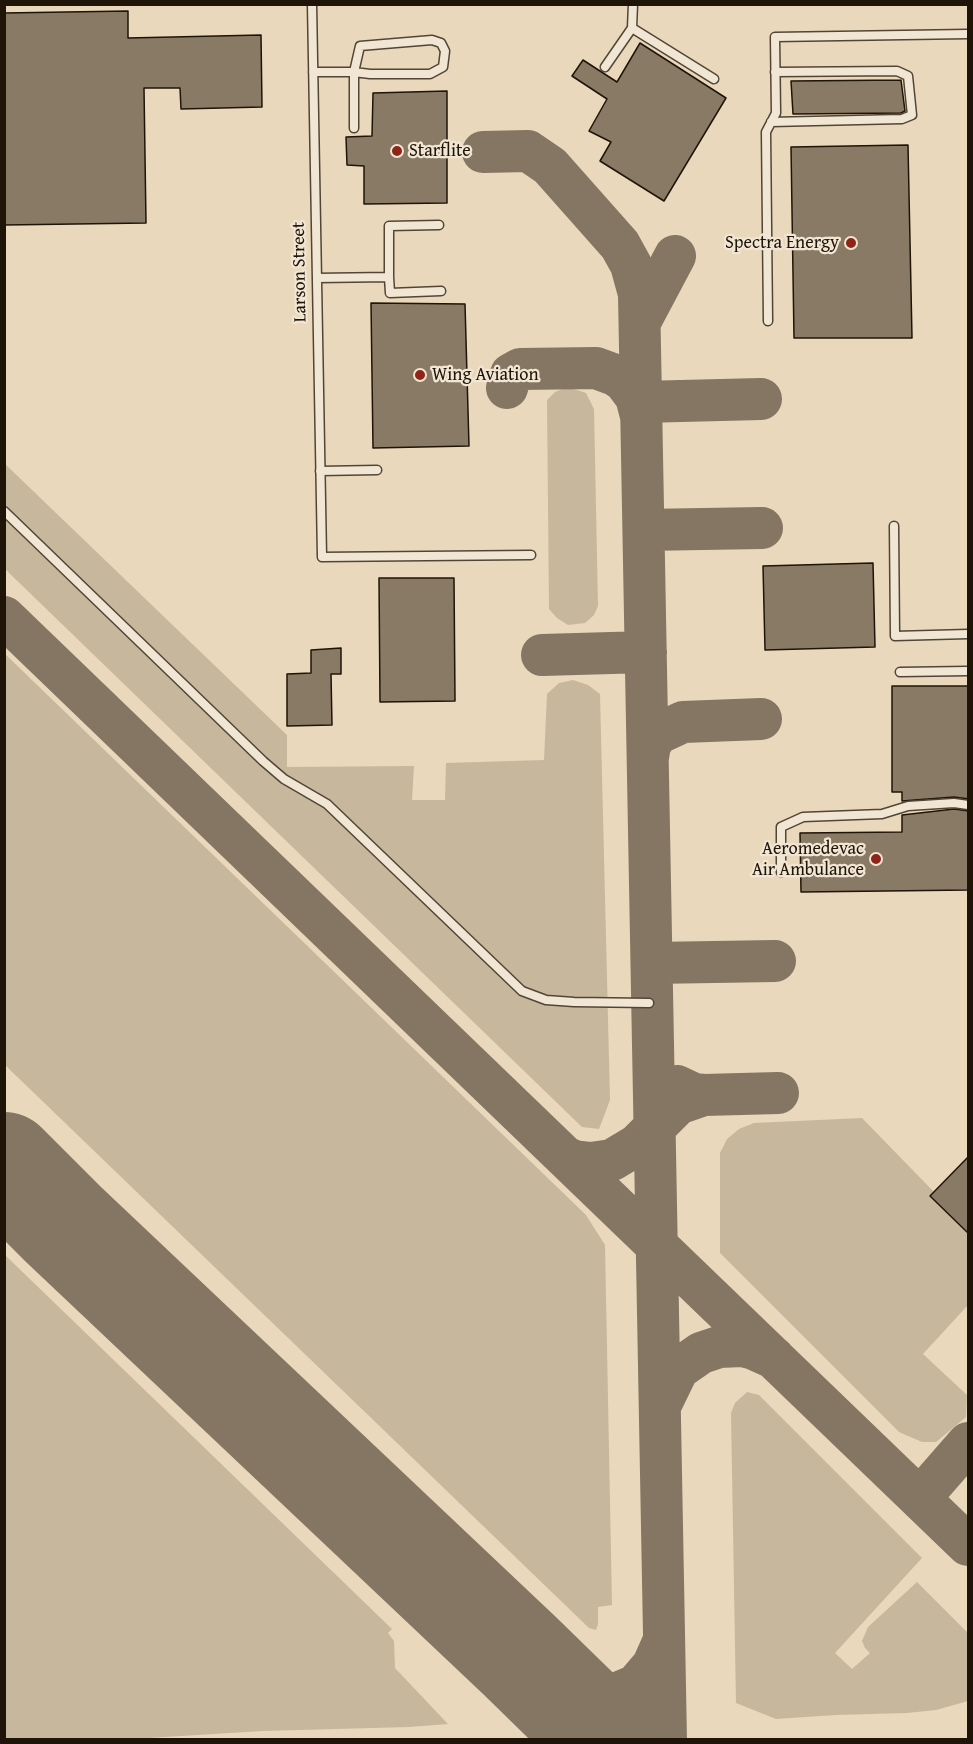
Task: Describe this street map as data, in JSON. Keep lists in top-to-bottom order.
{
  "streets": {
    "lane": ["Larson Street"]
  },
  "places": [
    "Starflite",
    "Spectra Energy",
    "Wing Aviation",
    "Aeromedevac Air Ambulance"
  ]
}
